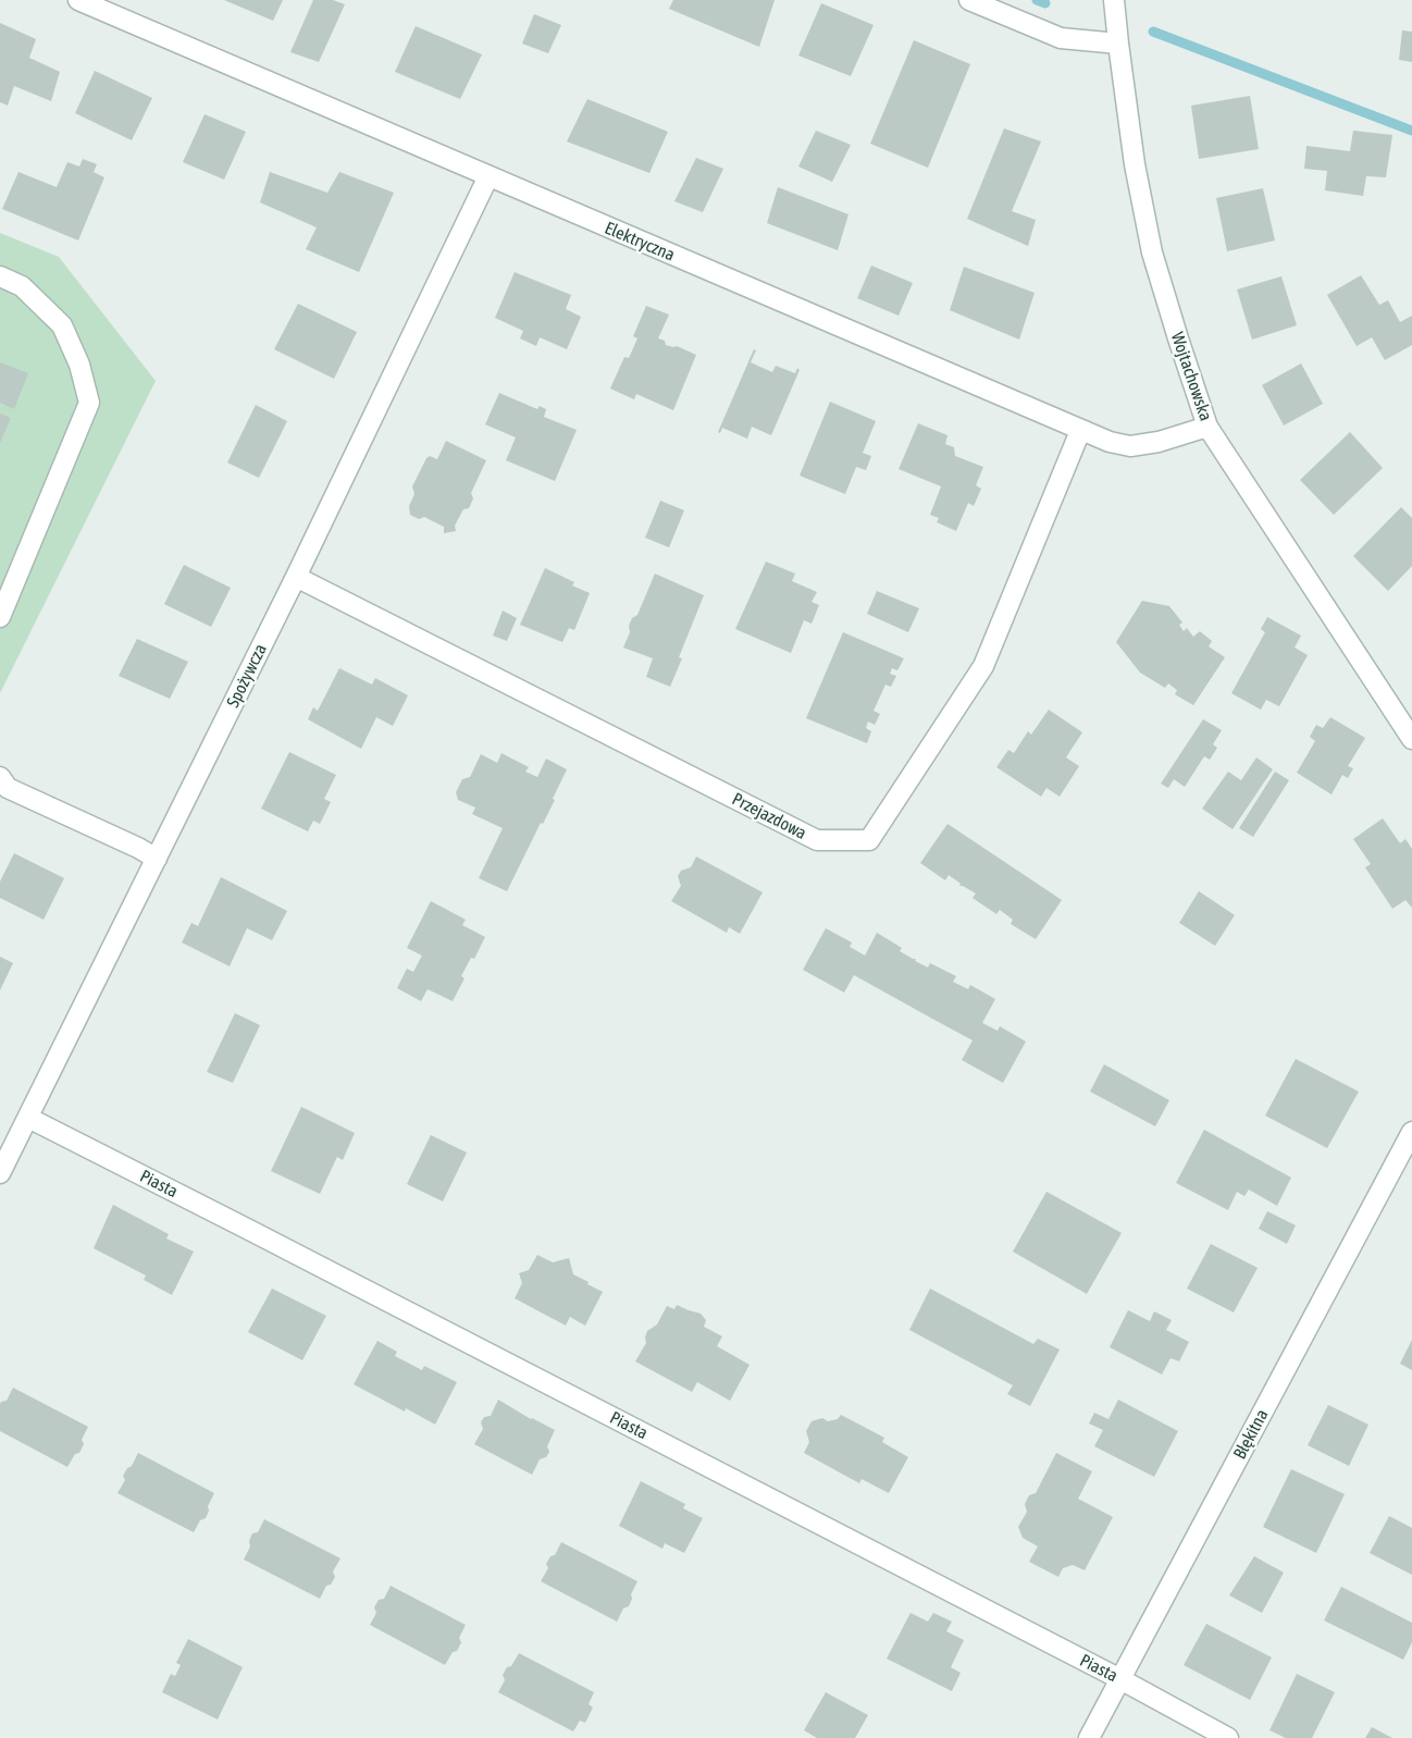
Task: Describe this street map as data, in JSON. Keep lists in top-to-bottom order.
{
  "streets": {
    "street": [
      "Elektryczna",
      "Wojtachowska",
      "Spożywcza",
      "Przejazdowa",
      "Piasta",
      "Błękitna"
    ]
  },
  "crossings": [
    ["Elektryczna", "Wojtachowska"],
    ["Elektryczna", "Spożywcza"],
    ["Elektryczna", "Przejazdowa"],
    ["Spożywcza", "Przejazdowa"],
    ["Spożywcza", "Piasta"],
    ["Piasta", "Błękitna"]
  ]
}
